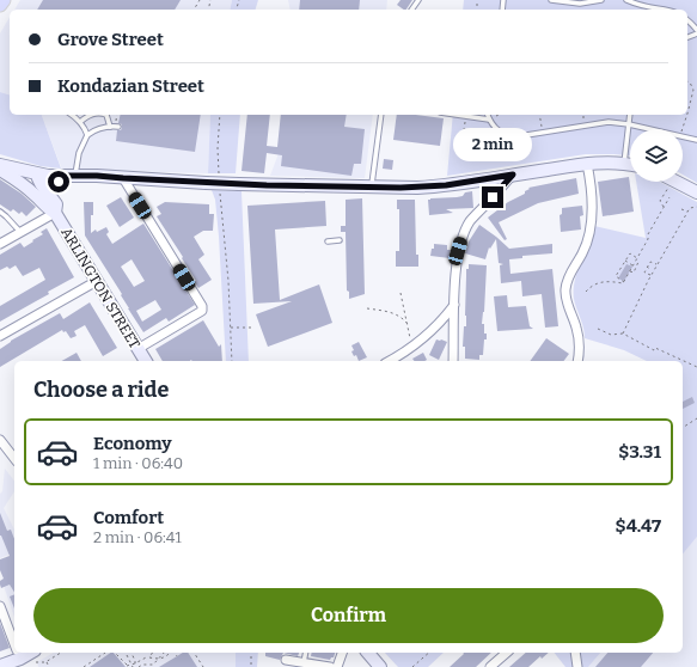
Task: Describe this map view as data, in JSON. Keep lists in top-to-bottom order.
{
  "streets": {
    "street": ["ARLINGTON STREET"]
  },
  "page": {
    "banner": ["Grove Street", "Kondazian Street"],
    "bubble": "2 min",
    "heading": "Choose a ride",
    "list": [
      {
        "name": "Economy",
        "note": "1 min · 06:40",
        "value": "$3.31"
      },
      {
        "name": "Comfort",
        "note": "2 min · 06:41",
        "value": "$4.47"
      }
    ],
    "buttons": "Confirm"
  }
}
